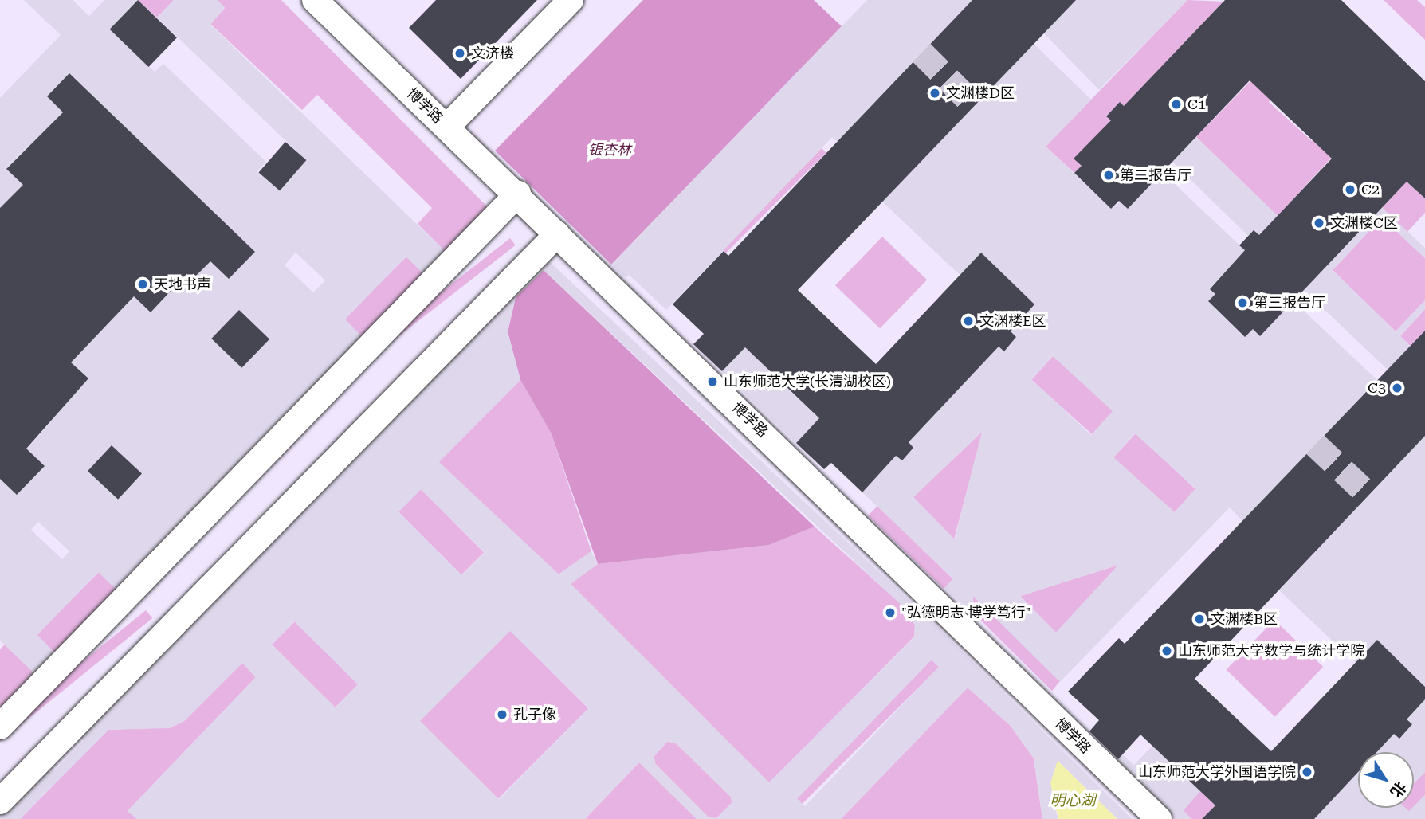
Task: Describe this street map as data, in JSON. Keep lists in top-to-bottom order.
{
  "streets": {
    "street": ["博学路"]
  },
  "water": ["明心湖"],
  "parks": ["银杏林"],
  "places": [
    "文济楼",
    "文渊楼D区",
    "C1",
    "第二报告厅",
    "C2",
    "文渊楼C区",
    "天地书声",
    "第三报告厅",
    "文渊楼E区",
    "山东师范大学(长清湖校区)",
    "C3",
    "\"弘德明志 博学笃行\"",
    "文渊楼B区",
    "山东师范大学数学与统计学院",
    "孔子像",
    "山东师范大学外国语学院"
  ],
  "north": "bottom right"
}
